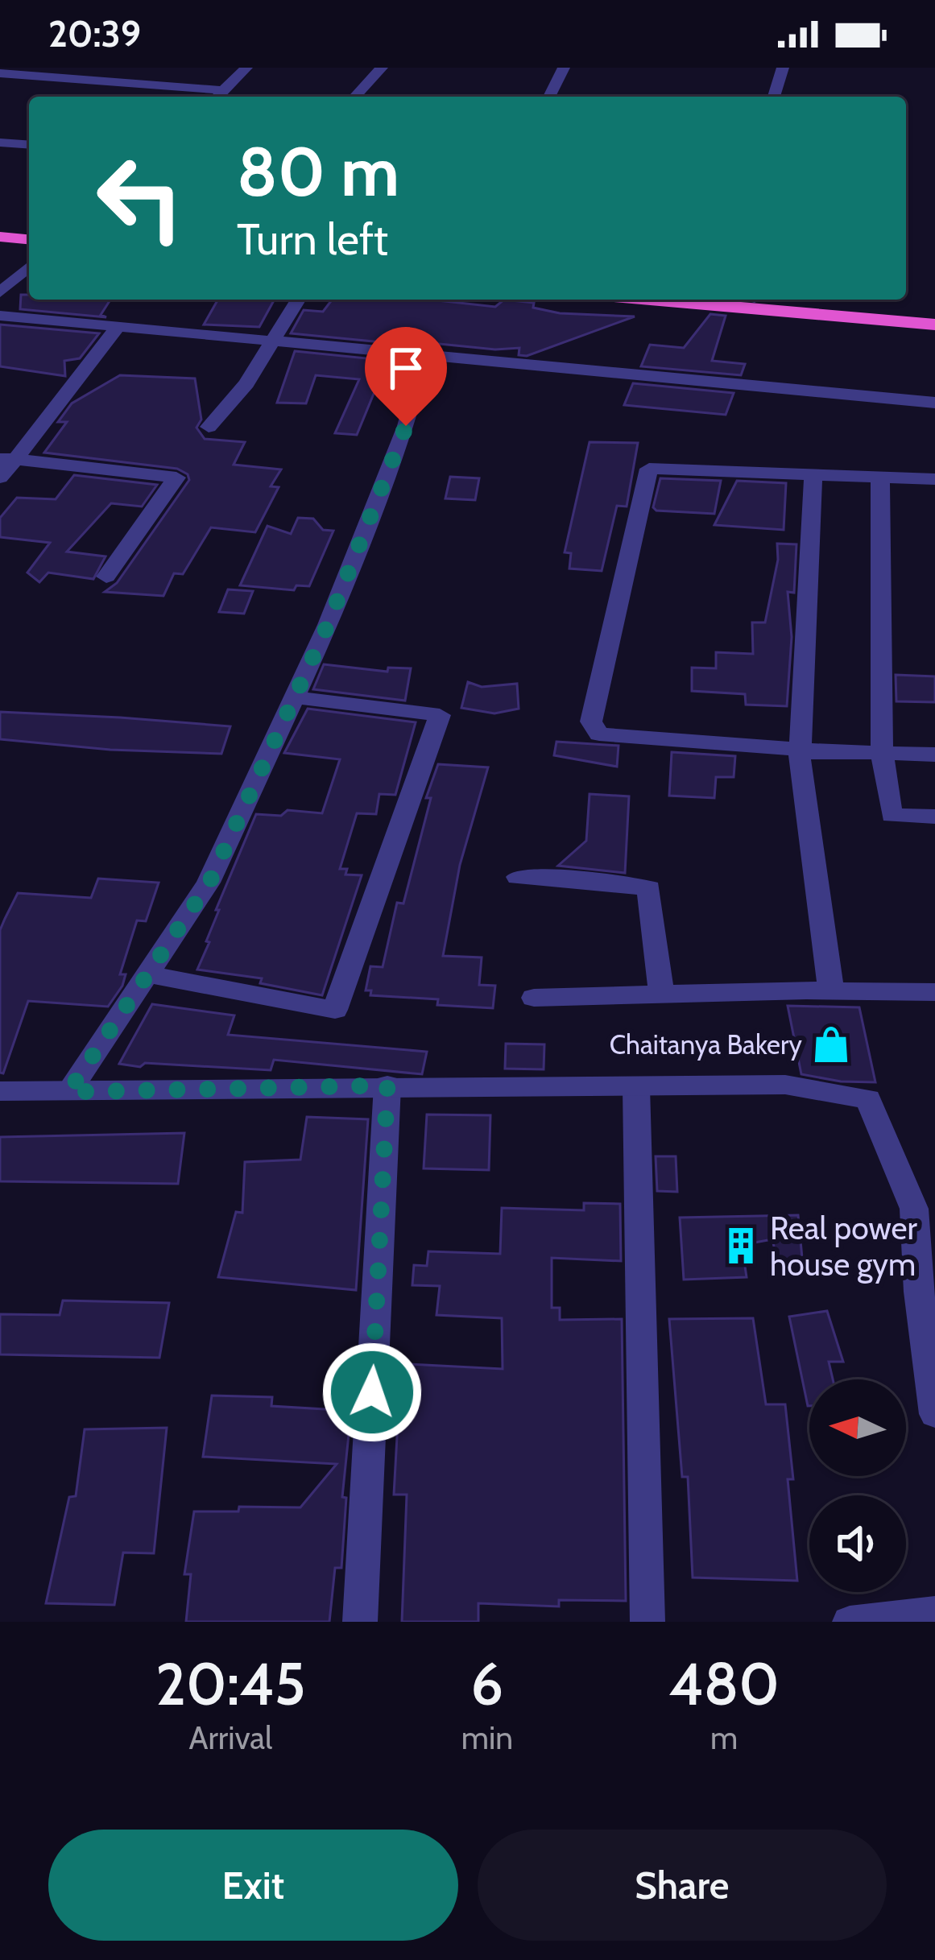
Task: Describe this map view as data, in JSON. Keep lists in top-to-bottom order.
{
  "places": {
    "shop": ["Chaitanya Bakery"],
    "building": ["Real power house gym"]
  },
  "north": "left",
  "page": {
    "status": "20:39",
    "turn": ["80 m", "Turn left"],
    "eta": [
      "20:45",
      "Arrival",
      "6",
      "min",
      "480",
      "m"
    ],
    "buttons": ["Exit", "Share"]
  }
}
